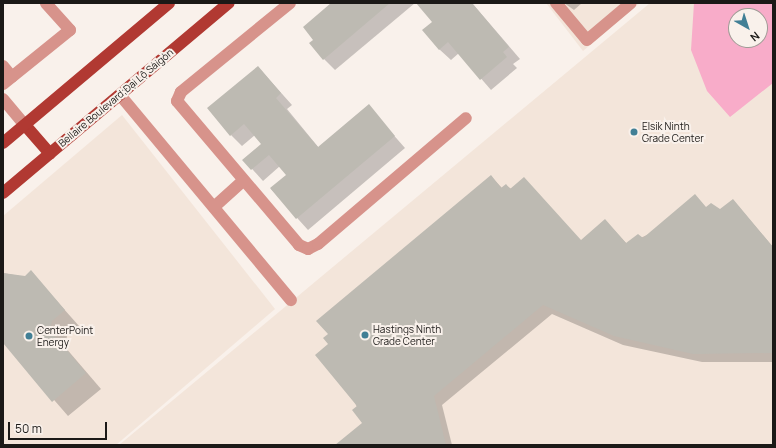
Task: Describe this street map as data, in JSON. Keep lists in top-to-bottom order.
{
  "streets": {
    "main road": ["Bellaire Boulevard;Đại Lộ Sàigòn"]
  },
  "places": ["Elsik Ninth Grade Center", "Hastings Ninth Grade Center", "CenterPoint Energy"],
  "scale_bar": "50 m",
  "north": "bottom right"
}
